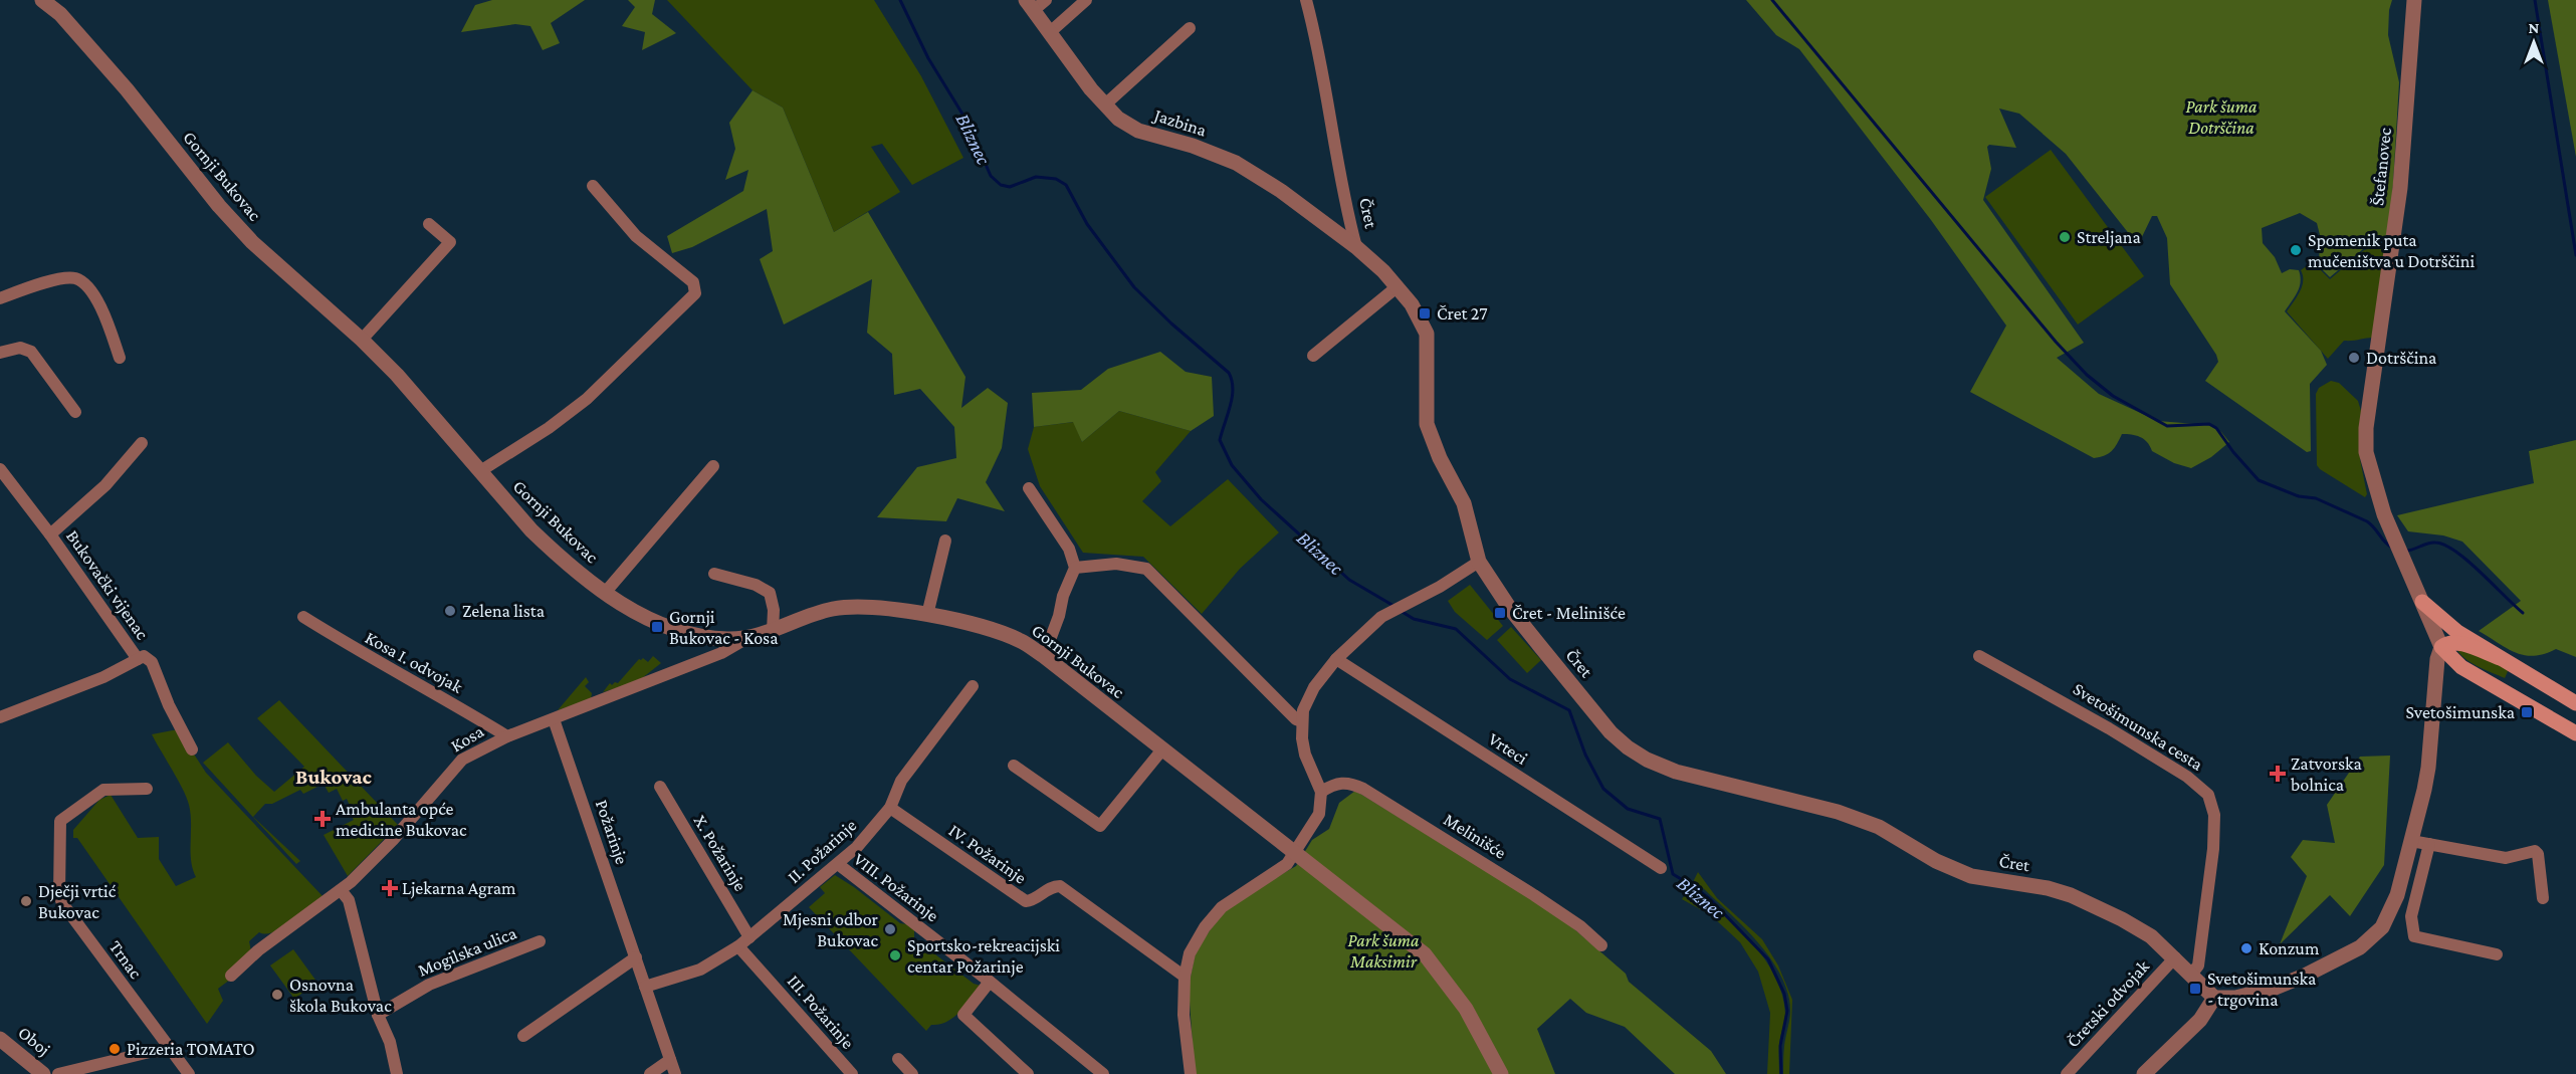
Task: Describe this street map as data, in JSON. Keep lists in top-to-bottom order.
{
  "streets": {
    "street": [
      "Jazbina",
      "Štefanovec",
      "Gornji Bukovac",
      "Čret",
      "Bukovački vijenac",
      "Kosa I. odvojak",
      "Svetošimunska cesta",
      "Kosa",
      "Vrteci",
      "Požarinje",
      "Melinišće",
      "II. Požarinje",
      "X. Požarinje",
      "IV. Požarinje",
      "VIII. Požarinje",
      "Mogilska ulica",
      "Trnac",
      "Čretski odvojak",
      "III. Požarinje",
      "Oboj"
    ]
  },
  "crossings": [
    ["Jazbina", "Čret"],
    ["Gornji Bukovac", "Kosa"],
    ["Čret", "Svetošimunska cesta"],
    ["Čret", "Čretski odvojak"],
    ["Kosa I. odvojak", "Kosa"],
    ["Kosa", "Požarinje"],
    ["Požarinje", "II. Požarinje"],
    ["II. Požarinje", "X. Požarinje"],
    ["II. Požarinje", "IV. Požarinje"],
    ["II. Požarinje", "VIII. Požarinje"],
    ["II. Požarinje", "III. Požarinje"]
  ],
  "districts": ["Bukovac"],
  "water": ["Bliznec"],
  "parks": ["Park šuma Dotrščina", "Park šuma Maksimir"],
  "places": {
    "other": [
      "Streljana",
      "Spomenik puta mučeništva u Dotrščini",
      "Dotrščina",
      "Zelena lista",
      "Dječji vrtić Bukovac",
      "Mjesni odbor Bukovac",
      "Konzum",
      "Sportsko-rekreacijski centar Požarinje",
      "Osnovna škola Bukovac",
      "Pizzeria TOMATO"
    ],
    "transit": [
      "Čret 27",
      "Čret - Melinišće",
      "Gornji Bukovac - Kosa",
      "Svetošimunska",
      "Svetošimunska - trgovina"
    ],
    "health": ["Zatvorska bolnica", "Ambulanta opće medicine Bukovac", "Ljekarna Agram"]
  },
  "north": "top"
}
